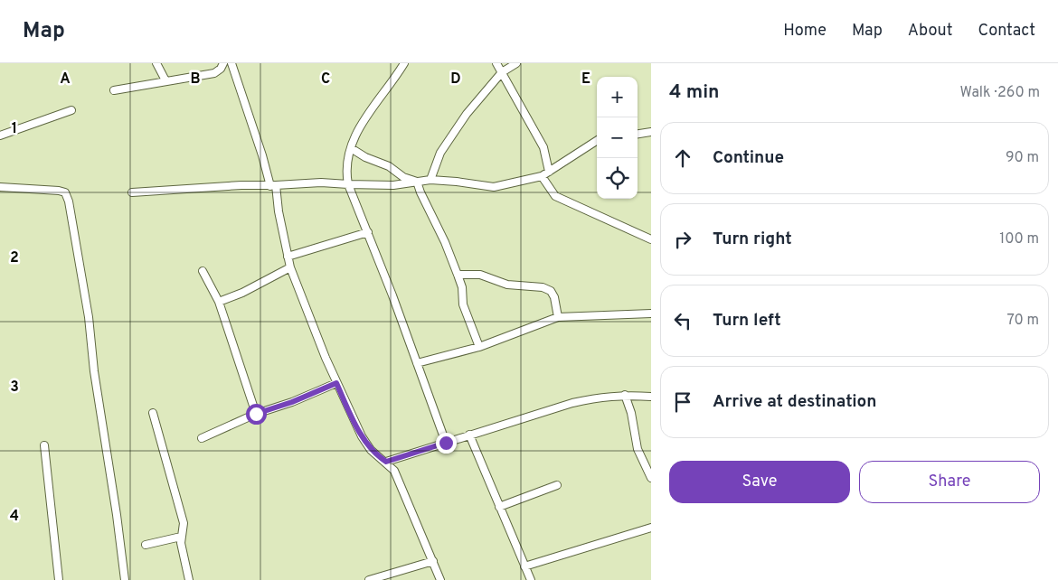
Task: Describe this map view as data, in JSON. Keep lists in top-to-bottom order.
{
  "page": {
    "header": "Map",
    "nav": [
      "Home",
      "Map",
      "About",
      "Contact"
    ],
    "heading": ["4 min", "Walk · 260 m"],
    "map_buttons": ["+", "−"],
    "list": [
      ["Continue", "90 m"],
      ["Turn right", "100 m"],
      ["Turn left", "70 m"],
      "Arrive at destination"
    ],
    "buttons": ["Save", "Share"]
  },
  "grid": {
    "columns": [
      "A",
      "B",
      "C",
      "D",
      "E"
    ],
    "rows": [
      "1",
      "2",
      "3",
      "4"
    ]
  }
}
